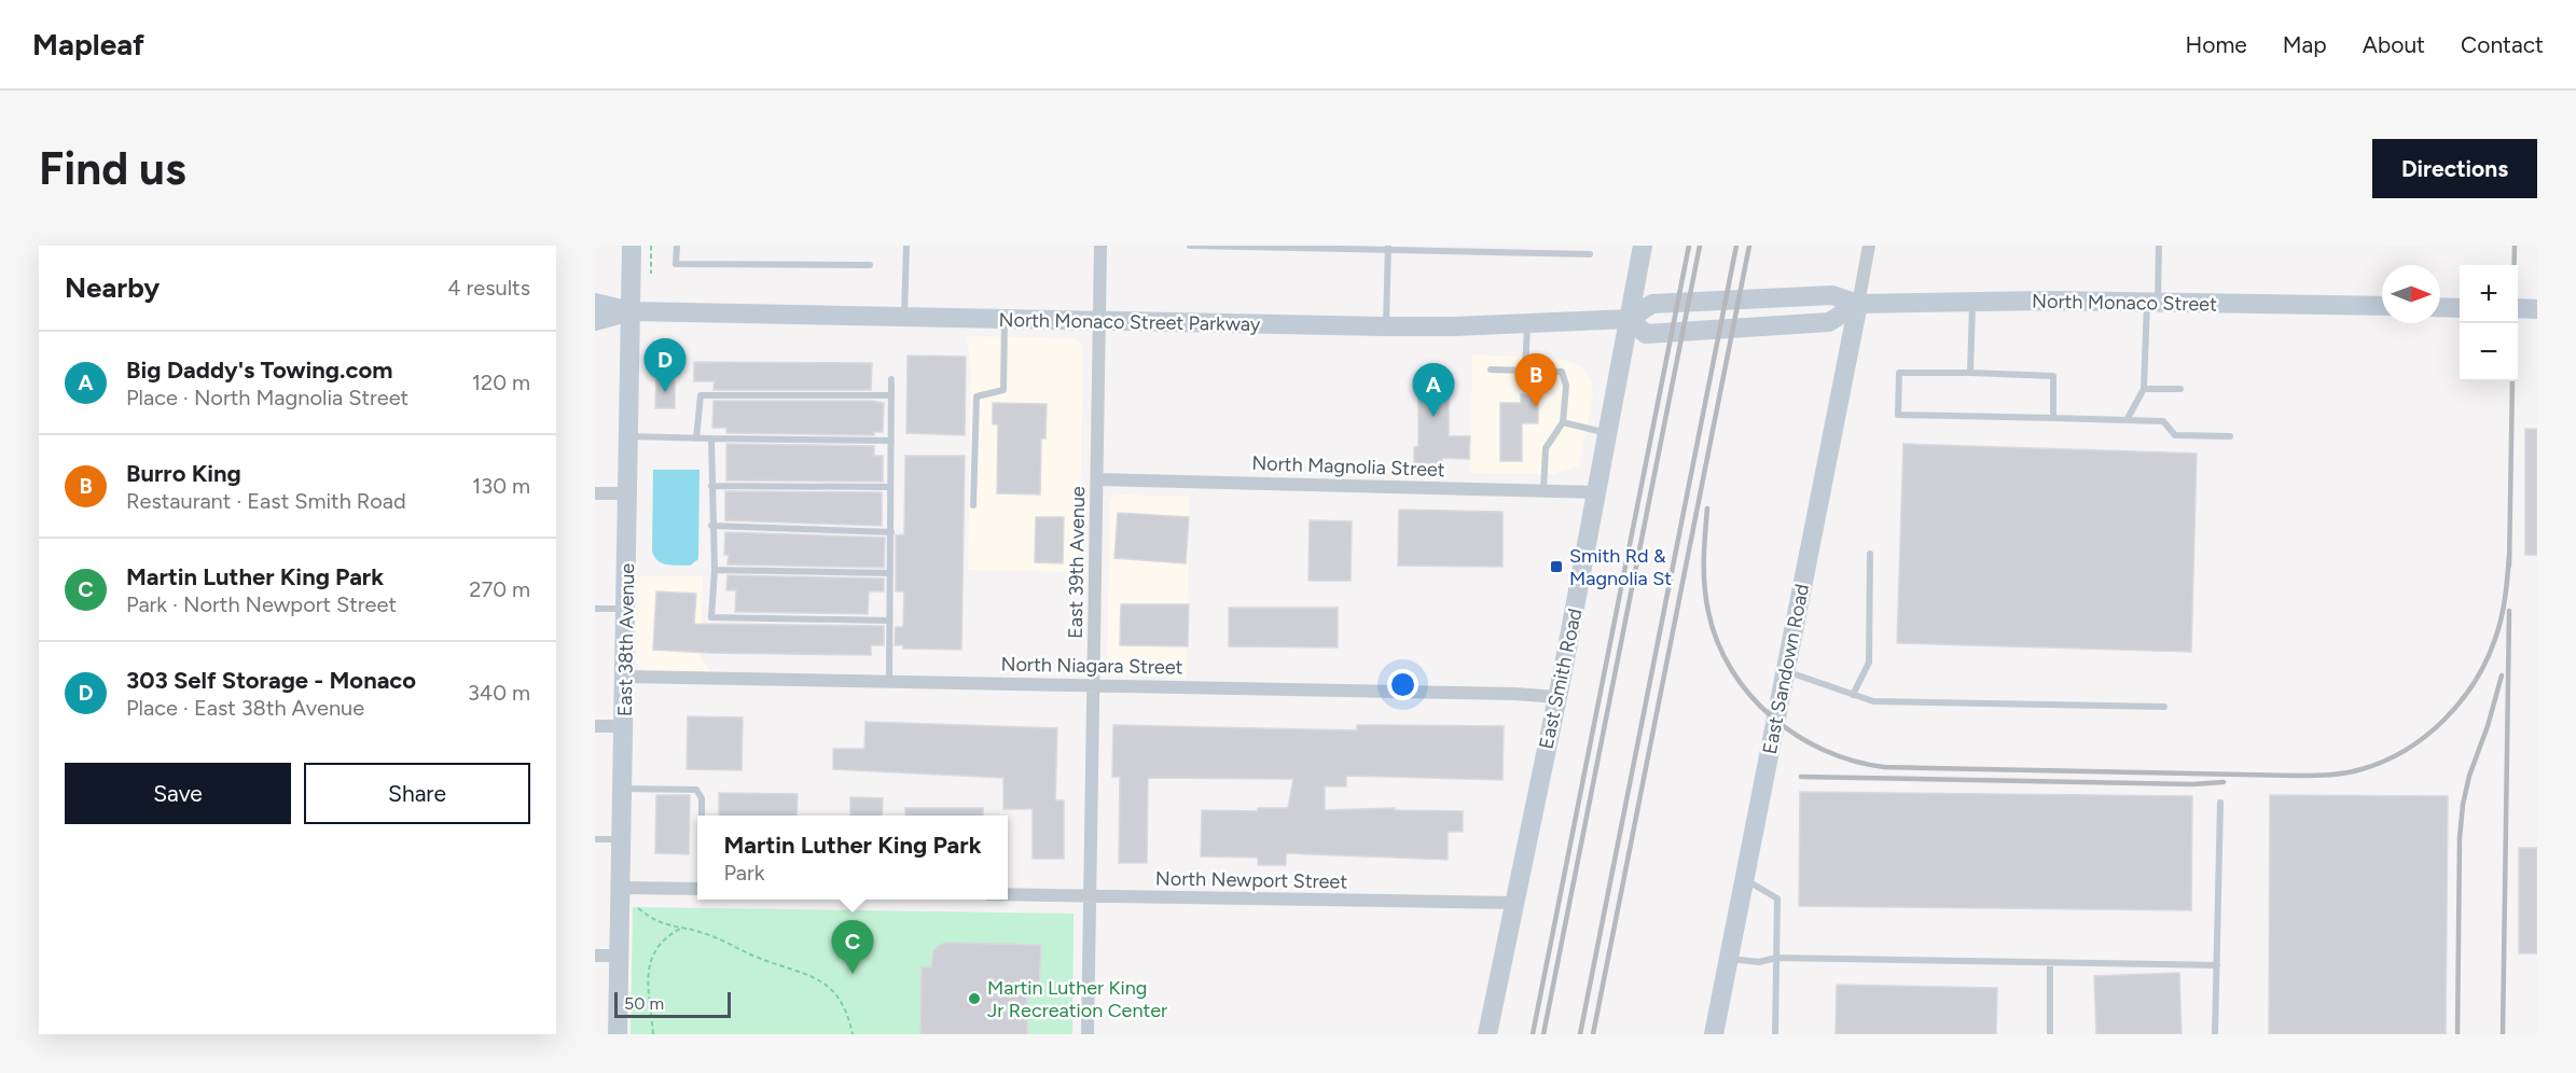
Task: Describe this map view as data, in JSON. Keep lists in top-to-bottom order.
{
  "streets": {
    "street": [
      "North Monaco Street",
      "North Monaco Street Parkway",
      "North Magnolia Street",
      "East 39th Avenue",
      "East 38th Avenue",
      "North Niagara Street",
      "East Sandown Road",
      "East Smith Road",
      "North Newport Street"
    ]
  },
  "crossings": [
    ["North Monaco Street", "North Monaco Street Parkway"],
    ["North Monaco Street", "East Sandown Road"],
    ["North Monaco Street", "East Smith Road"],
    ["North Monaco Street Parkway", "East 39th Avenue"],
    ["North Monaco Street Parkway", "East 38th Avenue"],
    ["North Monaco Street Parkway", "East Smith Road"],
    ["North Magnolia Street", "East 39th Avenue"],
    ["North Magnolia Street", "East Smith Road"],
    ["East 39th Avenue", "North Niagara Street"],
    ["East 39th Avenue", "North Newport Street"],
    ["East 38th Avenue", "North Niagara Street"],
    ["North Niagara Street", "East Smith Road"],
    ["East Smith Road", "North Newport Street"]
  ],
  "places": {
    "transit": ["Smith Rd & Magnolia St"],
    "other": ["Martin Luther King Jr Recreation Center"]
  },
  "scale_bar": "50 m",
  "north": "right",
  "page": {
    "header": "Mapleaf",
    "nav": [
      "Home",
      "Map",
      "About",
      "Contact"
    ],
    "buttons": [
      "Directions",
      ["Save", "Share"]
    ],
    "title": "Find us",
    "heading": ["Nearby", "4 results"],
    "map_buttons": ["+", "−"],
    "list": [
      {
        "mark": "A",
        "name": "Big Daddy's Towing.com",
        "note": "Place · North Magnolia Street",
        "value": "120 m"
      },
      {
        "mark": "B",
        "name": "Burro King",
        "note": "Restaurant · East Smith Road",
        "value": "130 m"
      },
      {
        "mark": "C",
        "name": "Martin Luther King Park",
        "note": "Park · North Newport Street",
        "value": "270 m"
      },
      {
        "mark": "D",
        "name": "303 Self Storage - Monaco",
        "note": "Place · East 38th Avenue",
        "value": "340 m"
      }
    ],
    "pins": [
      "D",
      "B",
      "A",
      "C"
    ],
    "popup": ["Martin Luther King Park", "Park"],
    "scale": "50 m"
  }
}
